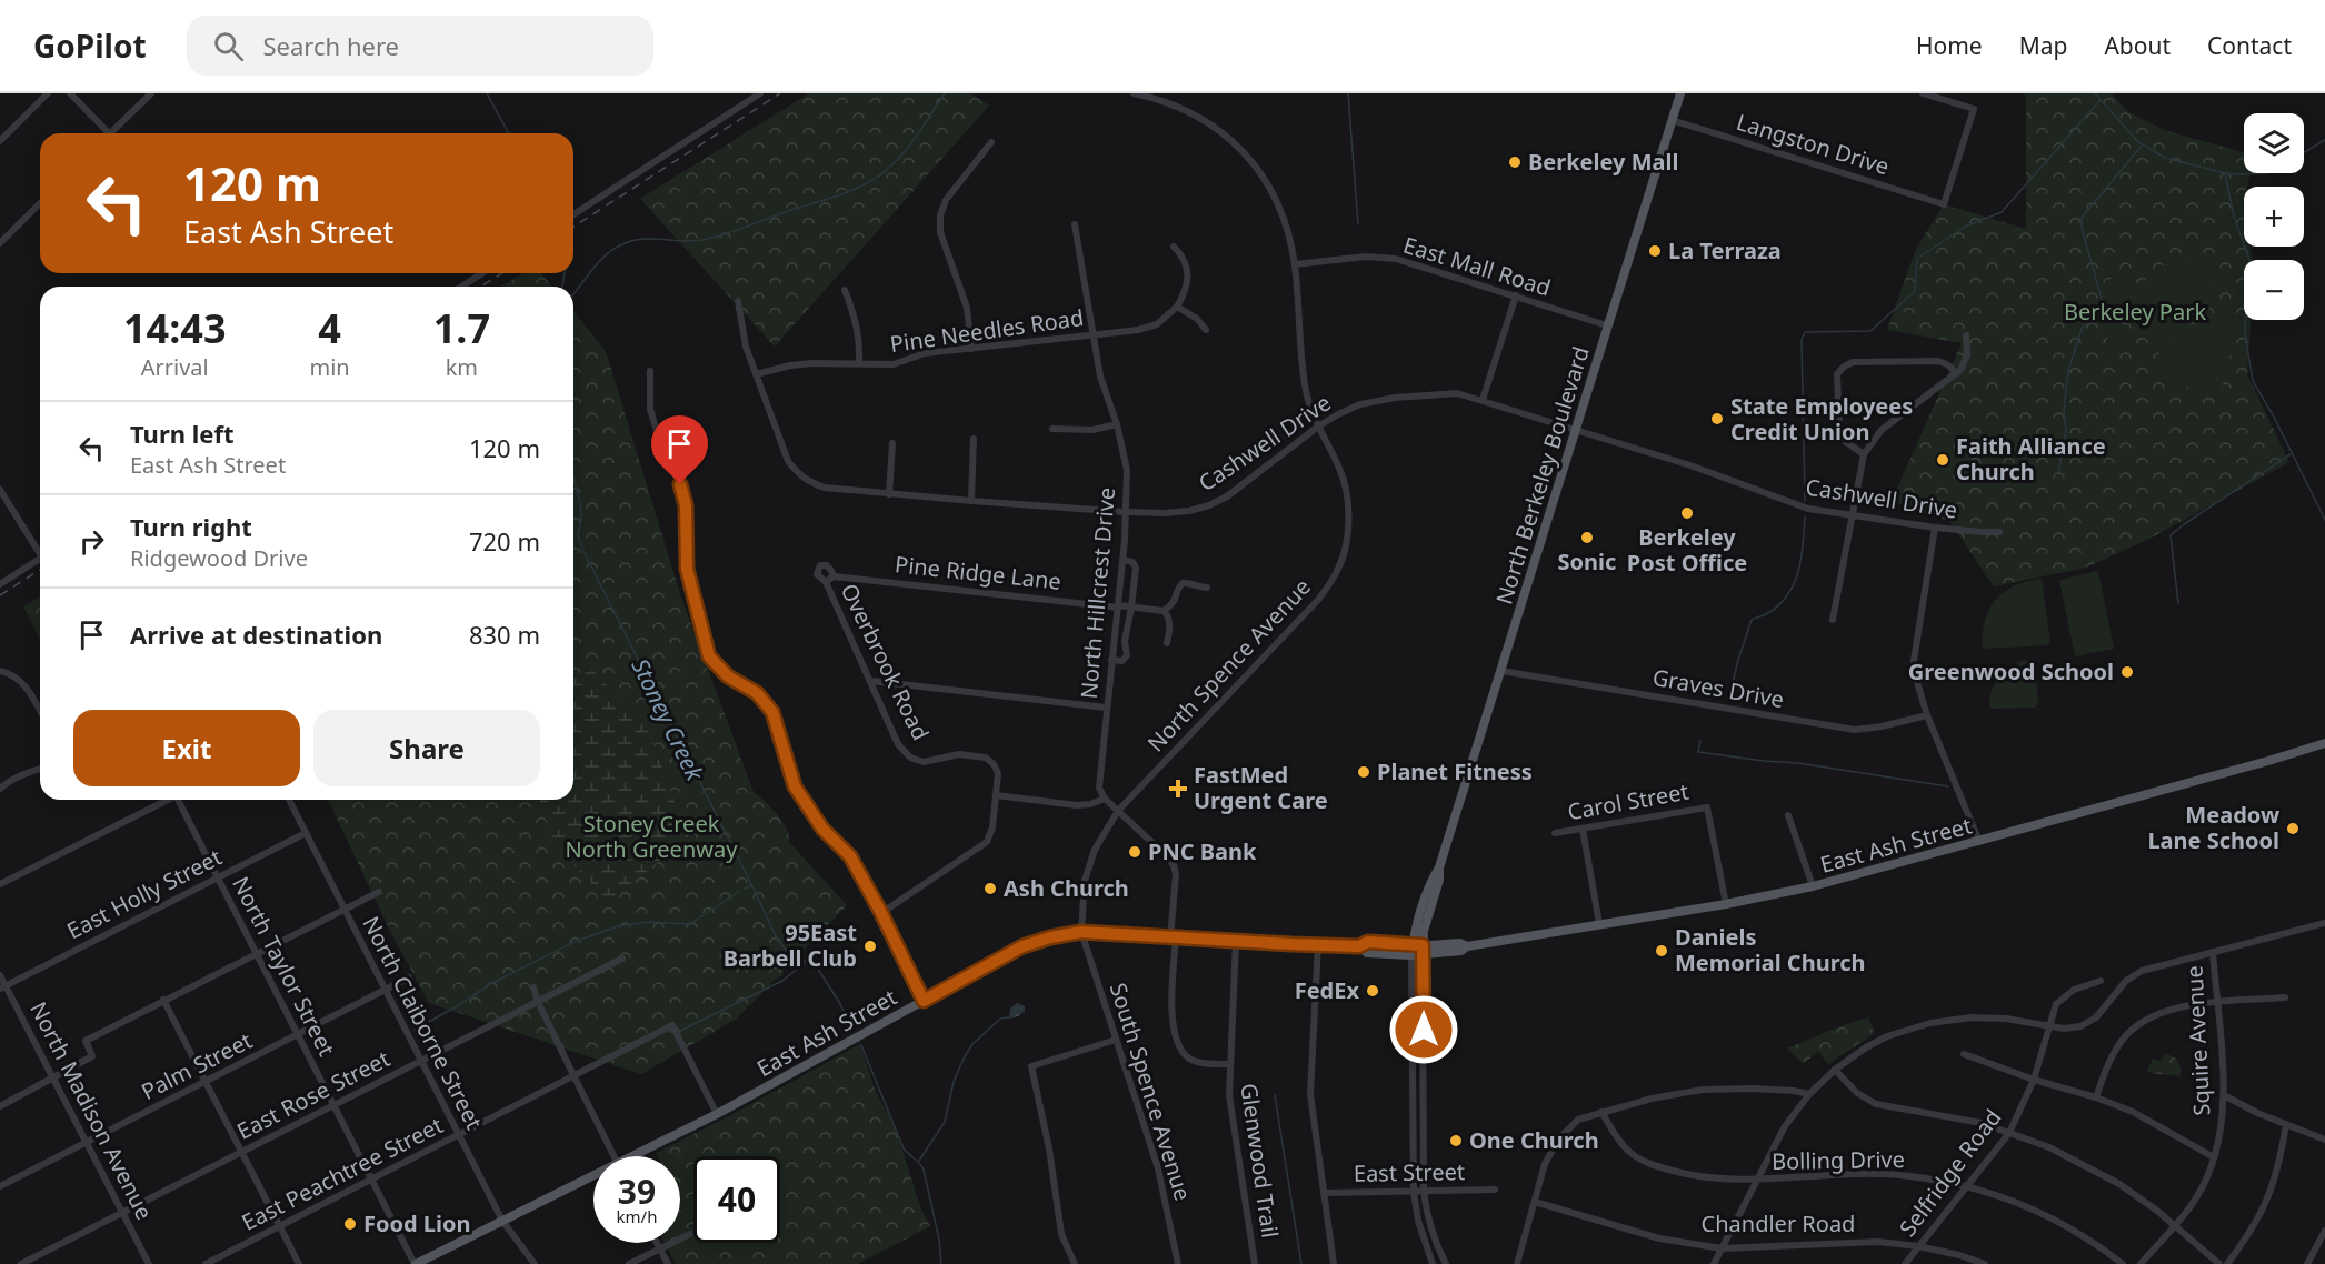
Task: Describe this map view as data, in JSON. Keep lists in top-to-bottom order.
{
  "streets": {
    "main road": ["North Berkeley Boulevard", "East Ash Street"],
    "street": [
      "Langston Drive",
      "East Mall Road",
      "Pine Needles Road",
      "Cashwell Drive",
      "Pine Ridge Lane",
      "North Hillcrest Drive",
      "Overbrook Road",
      "North Spence Avenue",
      "Graves Drive",
      "Carol Street",
      "East Holly Street",
      "North Taylor Street",
      "North Claiborne Street",
      "Squire Avenue",
      "Palm Street",
      "South Spence Avenue",
      "East Rose Street",
      "North Madison Avenue",
      "Glenwood Trail",
      "Bolling Drive",
      "East Street",
      "Selfridge Road",
      "East Peachtree Street",
      "Chandler Road"
    ]
  },
  "crossings": [
    ["Langston Drive", "North Berkeley Boulevard"],
    ["East Mall Road", "North Berkeley Boulevard"],
    ["East Mall Road", "North Spence Avenue"],
    ["Pine Needles Road", "Cashwell Drive"],
    ["Pine Needles Road", "North Hillcrest Drive"],
    ["Cashwell Drive", "North Berkeley Boulevard"],
    ["Cashwell Drive", "North Hillcrest Drive"],
    ["Cashwell Drive", "North Spence Avenue"],
    ["North Berkeley Boulevard", "Graves Drive"],
    ["North Berkeley Boulevard", "East Ash Street"],
    ["Pine Ridge Lane", "North Hillcrest Drive"],
    ["Pine Ridge Lane", "Overbrook Road"],
    ["North Spence Avenue", "East Ash Street"],
    ["North Spence Avenue", "South Spence Avenue"],
    ["Carol Street", "East Ash Street"],
    ["East Ash Street", "North Taylor Street"],
    ["East Ash Street", "North Claiborne Street"],
    ["East Ash Street", "South Spence Avenue"],
    ["East Ash Street", "Glenwood Trail"],
    ["East Ash Street", "East Peachtree Street"],
    ["East Holly Street", "North Taylor Street"],
    ["East Holly Street", "North Claiborne Street"],
    ["East Holly Street", "North Madison Avenue"],
    ["North Taylor Street", "Palm Street"],
    ["North Taylor Street", "East Rose Street"],
    ["North Taylor Street", "East Peachtree Street"],
    ["North Claiborne Street", "Palm Street"],
    ["North Claiborne Street", "East Rose Street"],
    ["North Claiborne Street", "East Peachtree Street"],
    ["Palm Street", "North Madison Avenue"],
    ["East Rose Street", "North Madison Avenue"],
    ["Bolling Drive", "Selfridge Road"],
    ["Selfridge Road", "Chandler Road"]
  ],
  "water": ["Stoney Creek"],
  "parks": ["Berkeley Park", "Stoney Creek North Greenway"],
  "places": {
    "other": [
      "Berkeley Mall",
      "La Terraza",
      "State Employees Credit Union",
      "Faith Alliance Church",
      "Berkeley Post Office",
      "Sonic",
      "Greenwood School",
      "Planet Fitness",
      "Meadow Lane School",
      "PNC Bank",
      "Ash Church",
      "95East Barbell Club",
      "Daniels Memorial Church",
      "FedEx",
      "One Church",
      "Food Lion"
    ],
    "health": ["FastMed Urgent Care"]
  },
  "page": {
    "header": "GoPilot",
    "search": "Search here",
    "nav": [
      "Home",
      "Map",
      "About",
      "Contact"
    ],
    "map_buttons": ["+", "−"],
    "turn": ["120 m", "East Ash Street"],
    "eta": [
      "14:43",
      "Arrival",
      "4",
      "min",
      "1.7",
      "km"
    ],
    "list": [
      {
        "name": "Turn left",
        "note": "East Ash Street",
        "value": "120 m"
      },
      {
        "name": "Turn right",
        "note": "Ridgewood Drive",
        "value": "720 m"
      },
      {
        "name": "Arrive at destination",
        "value": "830 m"
      }
    ],
    "buttons": ["Exit", "Share"],
    "speed": "39 km/h",
    "limit": "40"
  }
}
